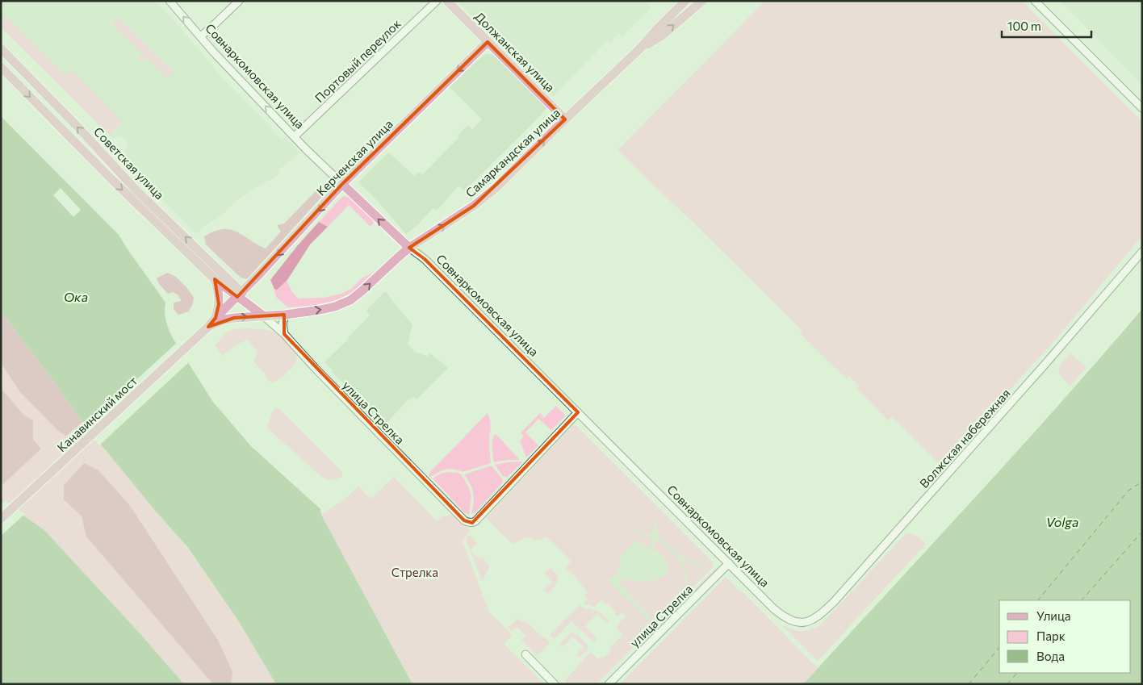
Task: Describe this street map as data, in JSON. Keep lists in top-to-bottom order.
{
  "streets": {
    "main road": [
      "Должанская улица",
      "Совнаркомовская улица",
      "Самаркандская улица",
      "Керченская улица",
      "Советская улица",
      "Канавинский мост"
    ],
    "street": ["Портовый переулок", "улица Стрелка", "Волжская набережная"]
  },
  "crossings": [
    ["Должанская улица", "Самаркандская улица"],
    ["Должанская улица", "Керченская улица"],
    ["Портовый переулок", "Совнаркомовская улица"],
    ["Совнаркомовская улица", "Самаркандская улица"],
    ["Совнаркомовская улица", "Керченская улица"],
    ["Совнаркомовская улица", "улица Стрелка"],
    ["Совнаркомовская улица", "Волжская набережная"],
    ["Самаркандская улица", "Керченская улица"],
    ["Самаркандская улица", "улица Стрелка"],
    ["Самаркандская улица", "Канавинский мост"],
    ["Керченская улица", "Советская улица"],
    ["Керченская улица", "Канавинский мост"]
  ],
  "one_way": ["Самаркандская улица", "Керченская улица"],
  "water": ["Ока", "Volga"],
  "parks": ["Стрелка"],
  "legend": ["Улица", "Парк", "Вода"],
  "scale_bar": "100 m"
}
